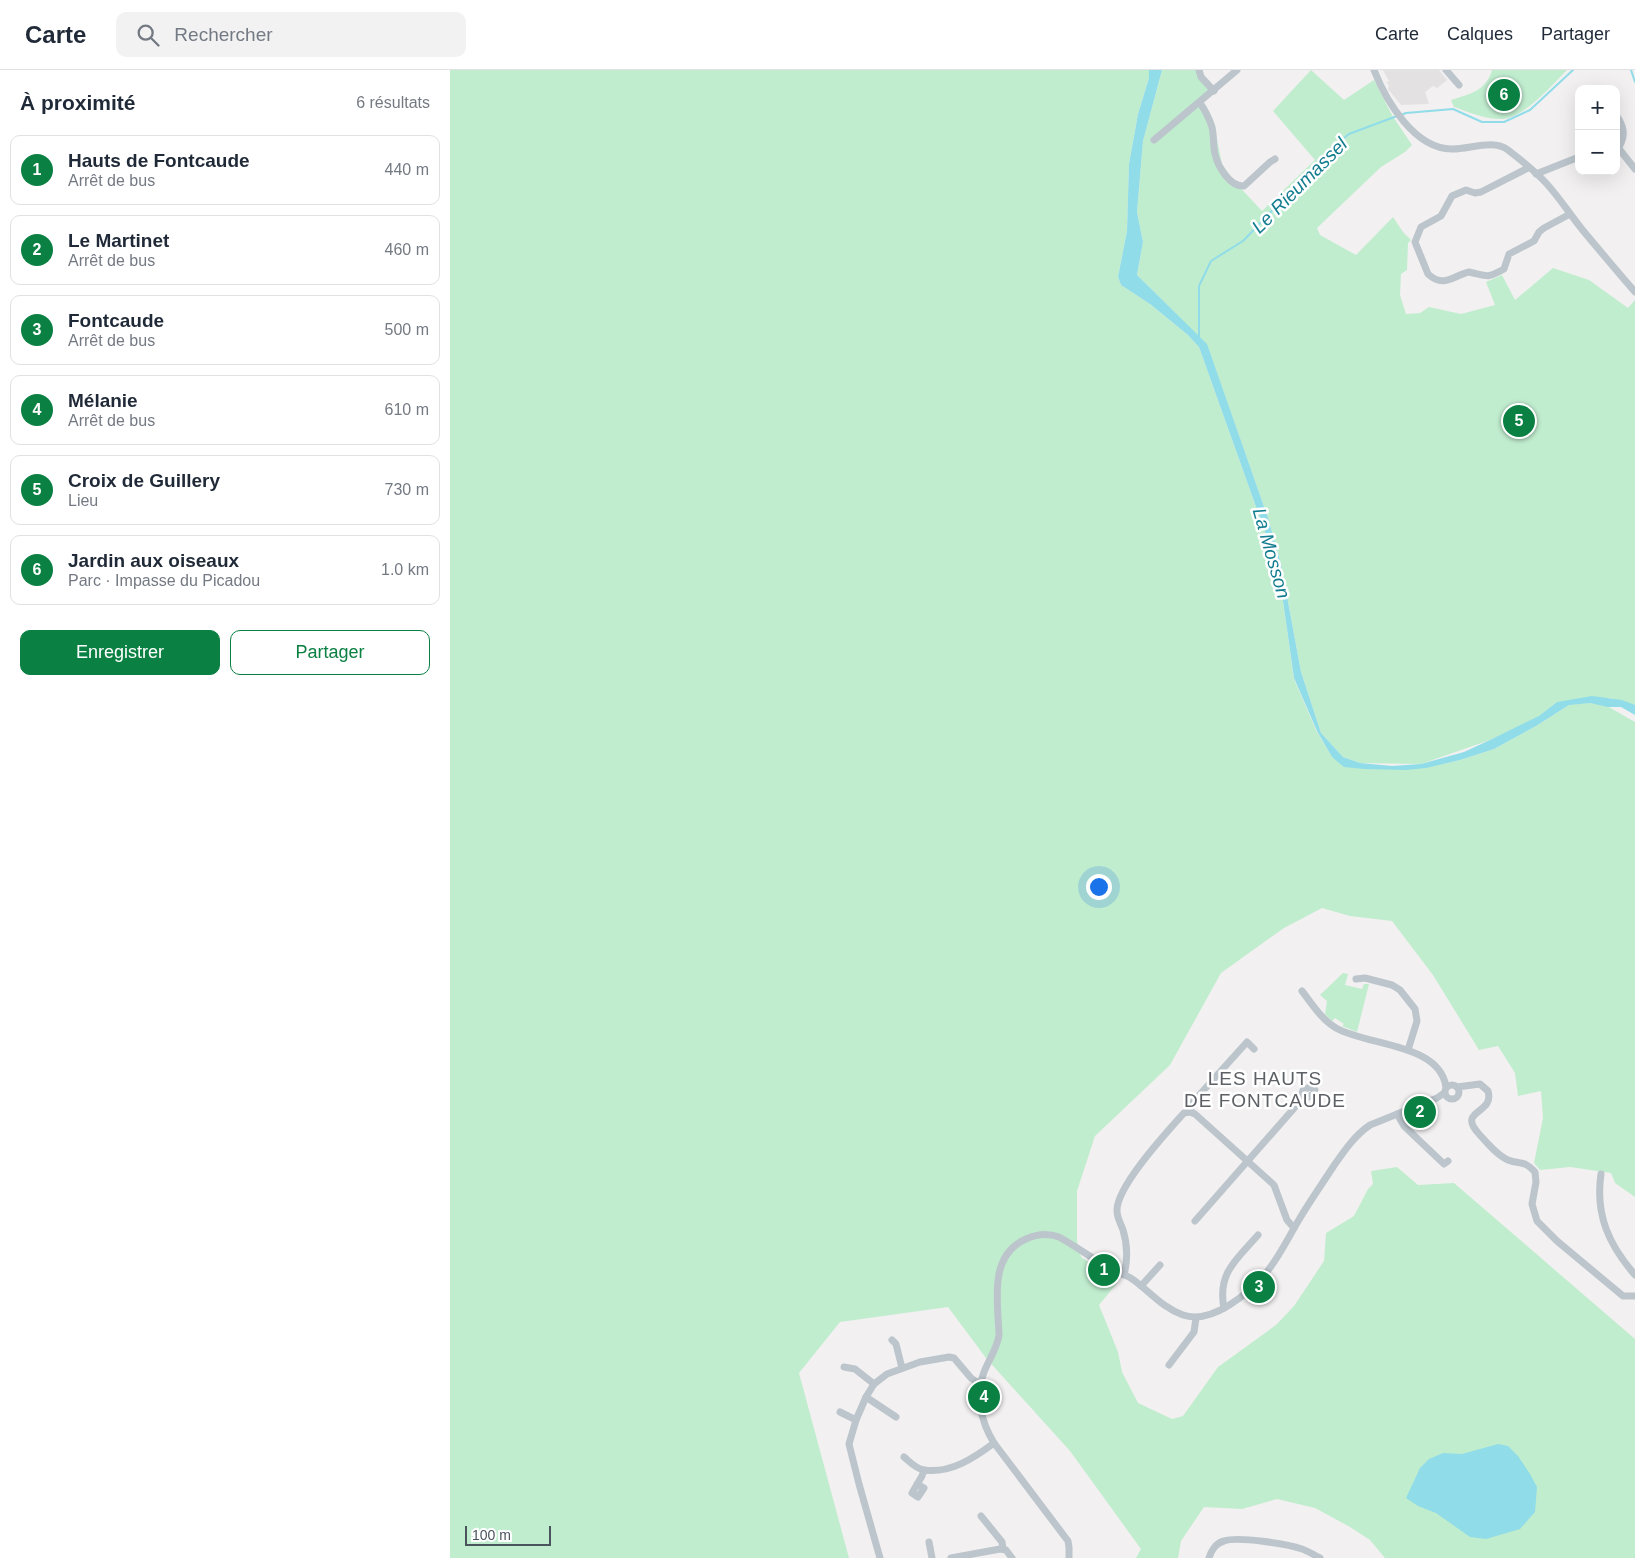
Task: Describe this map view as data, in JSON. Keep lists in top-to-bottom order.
{
  "districts": ["LES HAUTS DE FONTCAUDE"],
  "water": ["Le Rieumassel", "La Mosson"],
  "scale_bar": "100 m",
  "page": {
    "header": "Carte",
    "search": "Rechercher",
    "nav": ["Carte", "Calques", "Partager"],
    "heading": ["À proximité", "6 résultats"],
    "pins": [
      "6",
      "5",
      "2",
      "1",
      "3",
      "4"
    ],
    "map_buttons": ["+", "−"],
    "list": [
      {
        "mark": "1",
        "name": "Hauts de Fontcaude",
        "note": "Arrêt de bus",
        "value": "440 m"
      },
      {
        "mark": "2",
        "name": "Le Martinet",
        "note": "Arrêt de bus",
        "value": "460 m"
      },
      {
        "mark": "3",
        "name": "Fontcaude",
        "note": "Arrêt de bus",
        "value": "500 m"
      },
      {
        "mark": "4",
        "name": "Mélanie",
        "note": "Arrêt de bus",
        "value": "610 m"
      },
      {
        "mark": "5",
        "name": "Croix de Guillery",
        "note": "Lieu",
        "value": "730 m"
      },
      {
        "mark": "6",
        "name": "Jardin aux oiseaux",
        "note": "Parc · Impasse du Picadou",
        "value": "1.0 km"
      }
    ],
    "buttons": ["Enregistrer", "Partager"],
    "scale": "100 m"
  }
}
